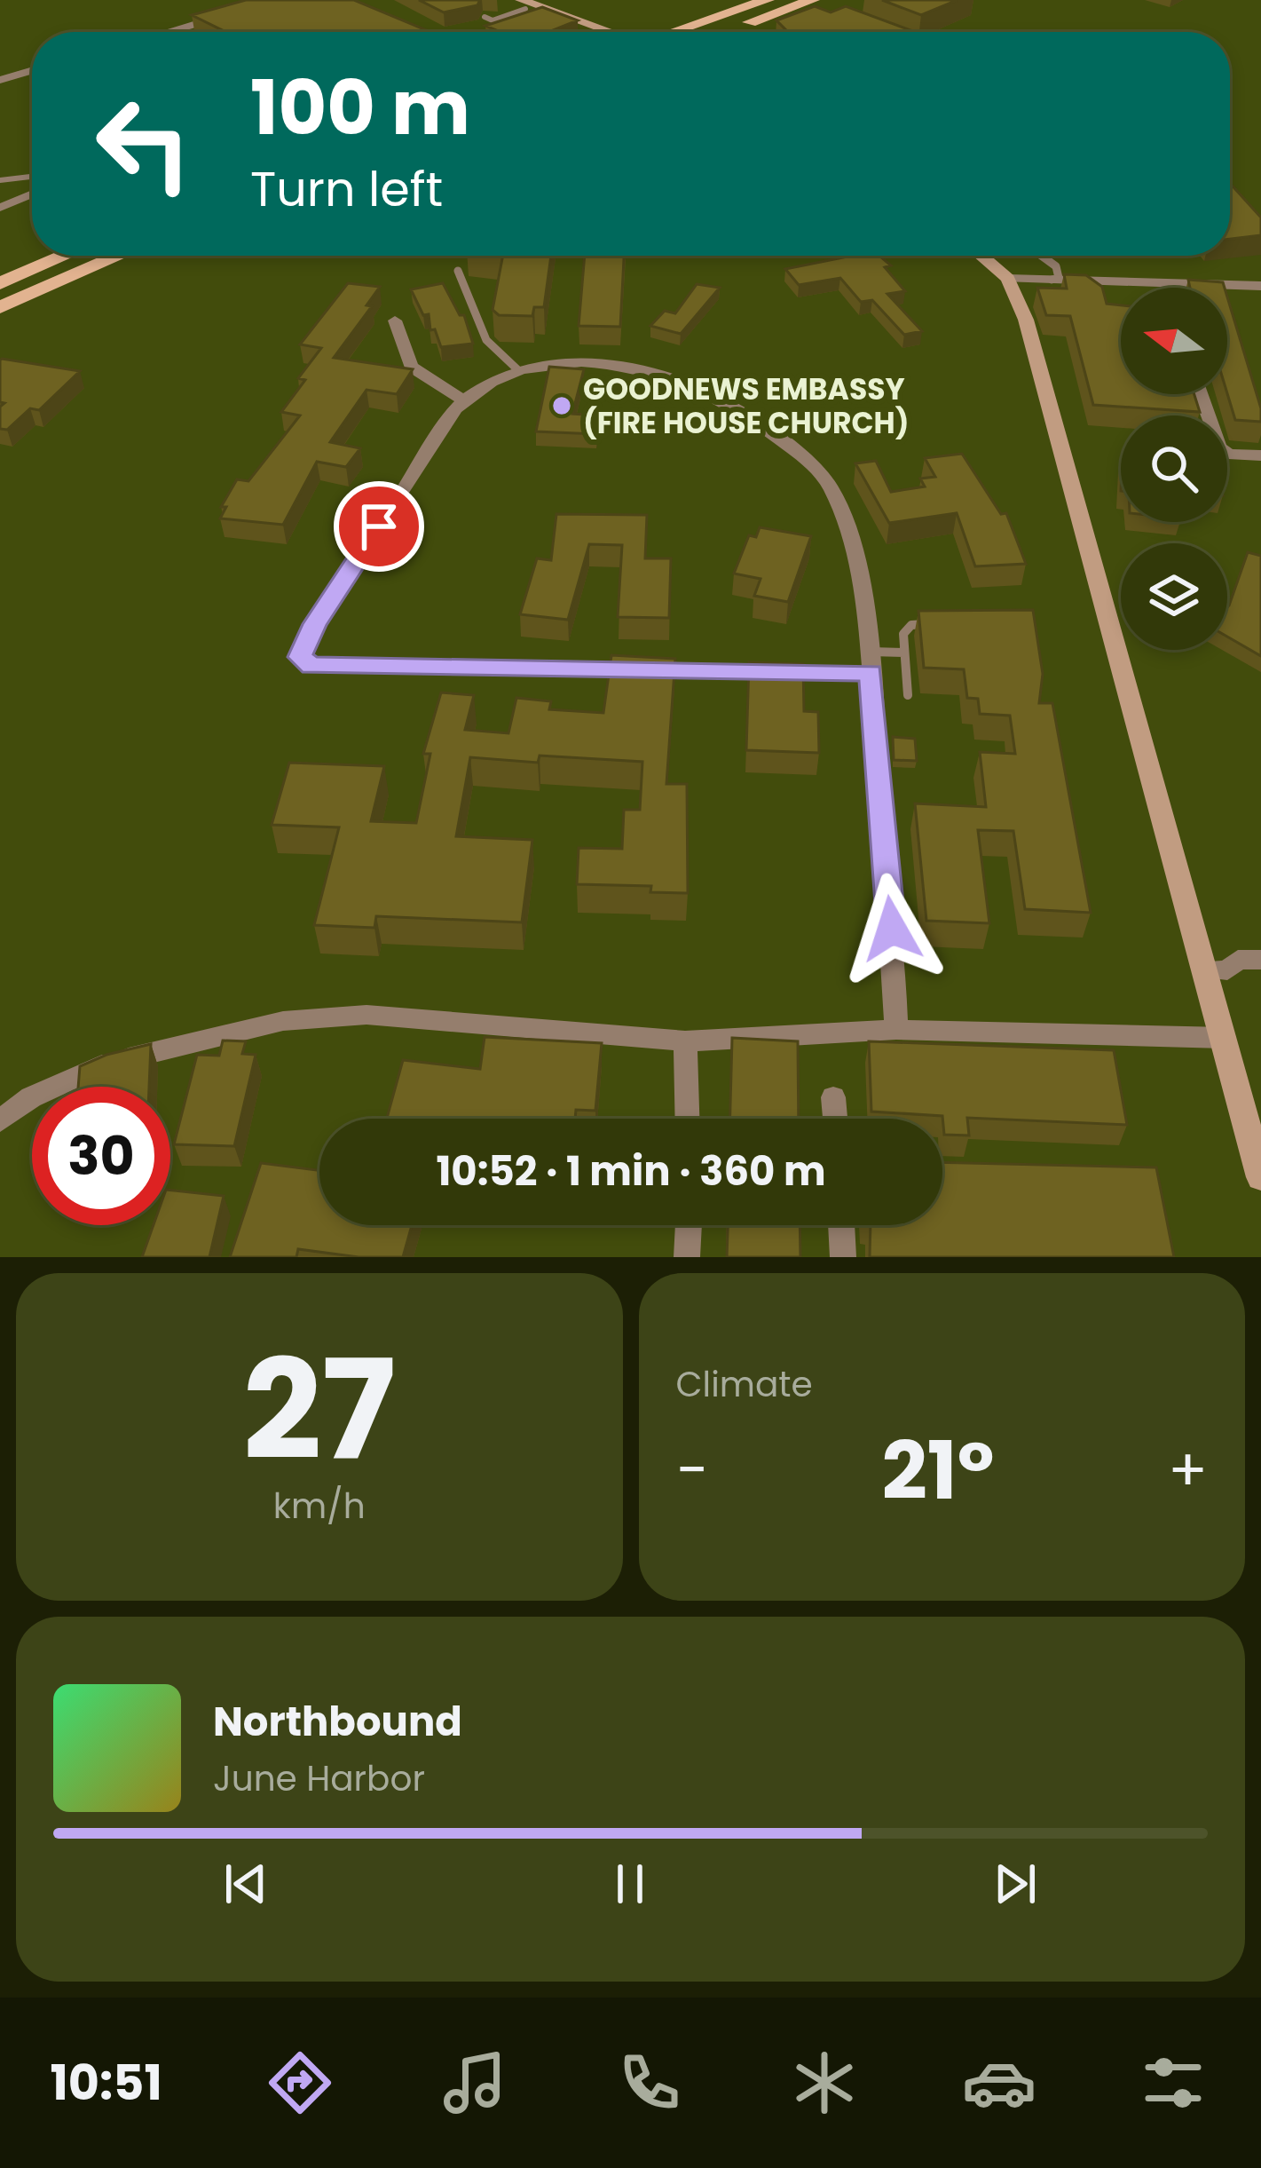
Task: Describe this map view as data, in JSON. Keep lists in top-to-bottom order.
{
  "places": ["GOODNEWS EMBASSY (FIRE HOUSE CHURCH)"],
  "north": "left",
  "page": {
    "turn": ["100 m", "Turn left"],
    "limit": "30",
    "trip": "10:52 · 1 min · 360 m",
    "tile": [
      ["27", "km/h"],
      "Climate"
    ],
    "heat": ["−", "21°", "+"],
    "song": ["Northbound", "June Harbor"],
    "tabs": "10:51"
  }
}
